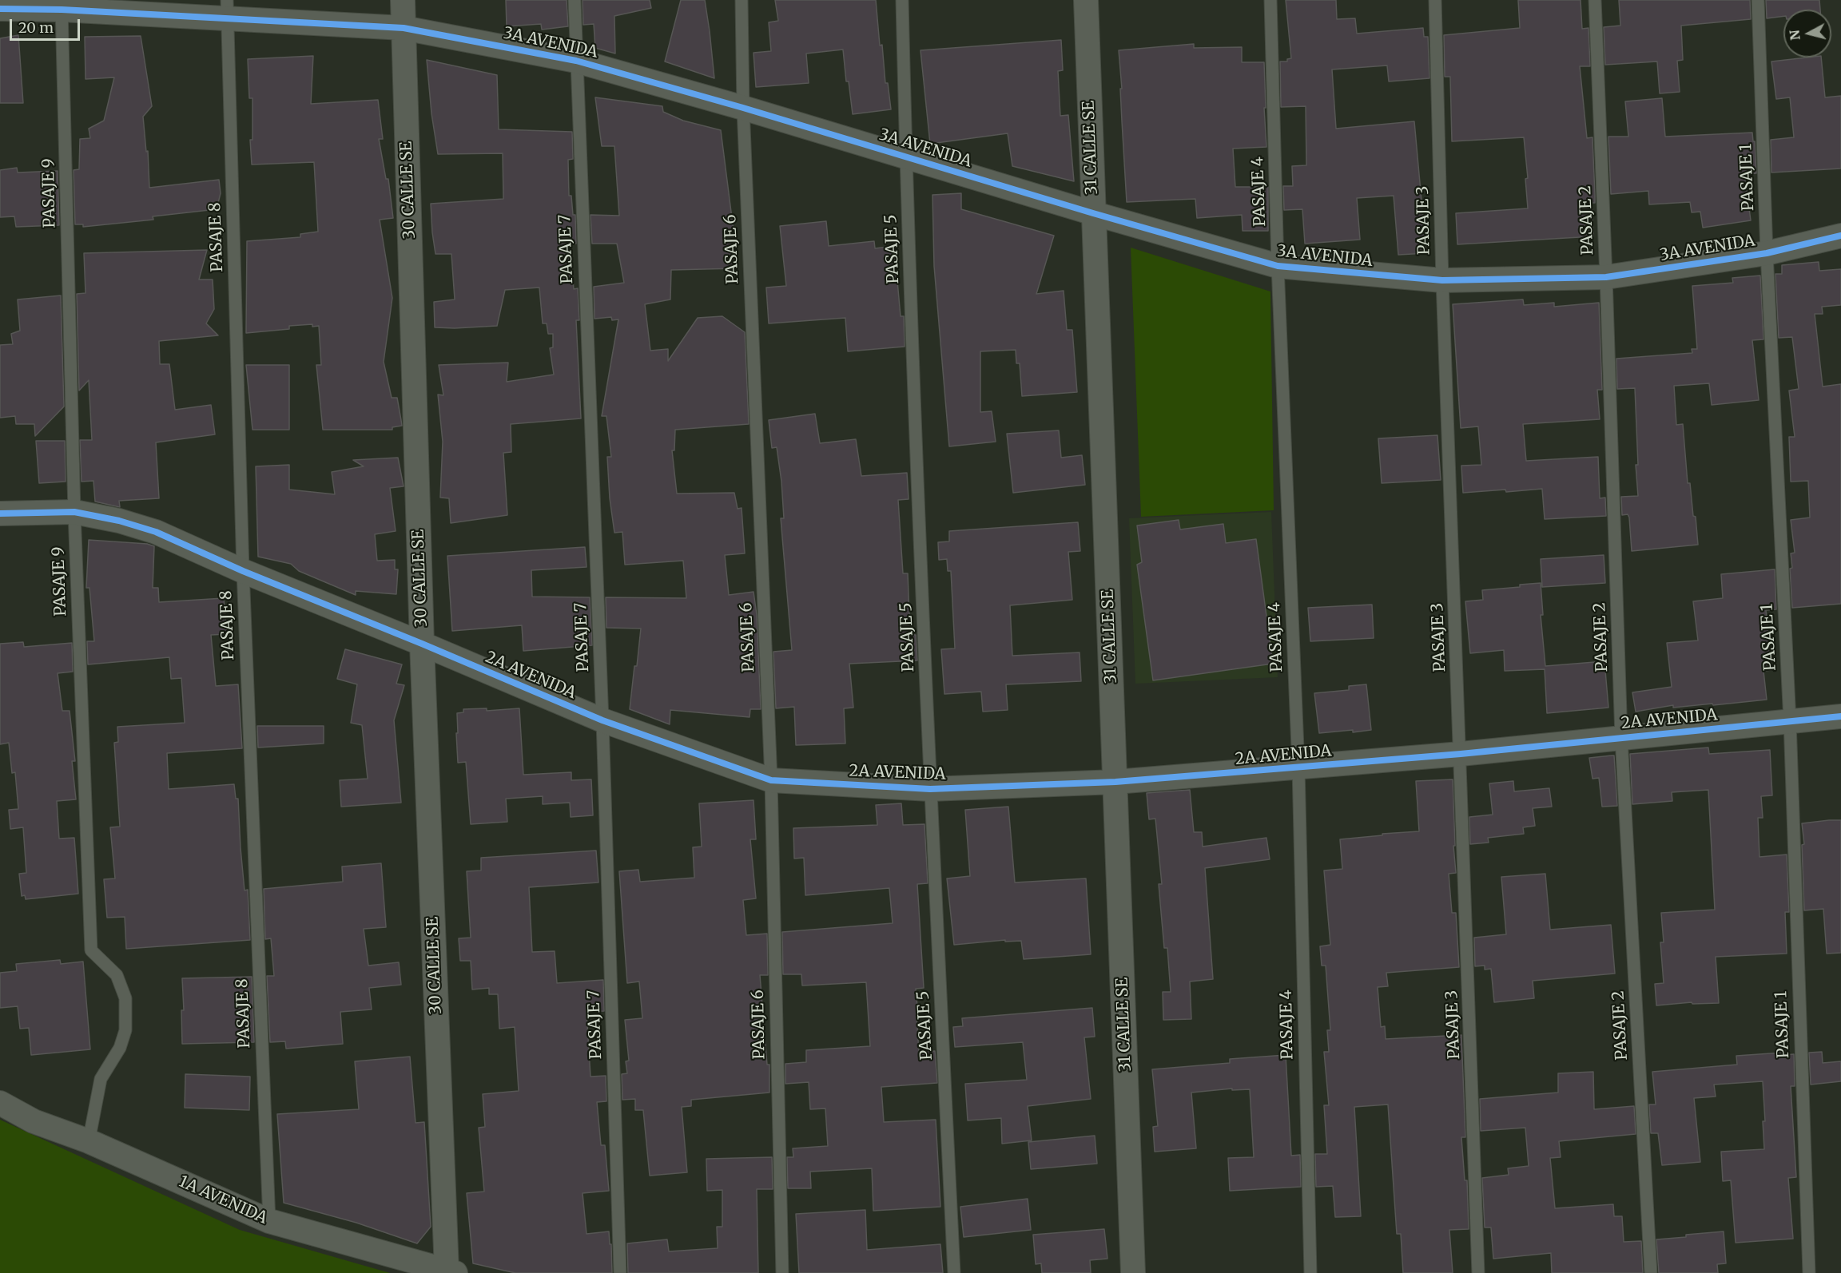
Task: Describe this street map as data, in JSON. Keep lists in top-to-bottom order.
{
  "streets": {
    "street": [
      "3A AVENIDA",
      "31 CALLE SE",
      "30 CALLE SE",
      "2A AVENIDA",
      "1A AVENIDA"
    ],
    "lane": [
      "PASAJE 1",
      "PASAJE 4",
      "PASAJE 9",
      "PASAJE 3",
      "PASAJE 2",
      "PASAJE 8",
      "PASAJE 7",
      "PASAJE 6",
      "PASAJE 5"
    ]
  },
  "crossings": [
    ["3A AVENIDA", "31 CALLE SE"],
    ["3A AVENIDA", "PASAJE 1"],
    ["3A AVENIDA", "30 CALLE SE"],
    ["3A AVENIDA", "PASAJE 4"],
    ["3A AVENIDA", "PASAJE 9"],
    ["3A AVENIDA", "PASAJE 3"],
    ["3A AVENIDA", "PASAJE 2"],
    ["3A AVENIDA", "PASAJE 8"],
    ["3A AVENIDA", "PASAJE 7"],
    ["3A AVENIDA", "PASAJE 6"],
    ["3A AVENIDA", "PASAJE 5"],
    ["31 CALLE SE", "2A AVENIDA"],
    ["PASAJE 1", "2A AVENIDA"],
    ["30 CALLE SE", "2A AVENIDA"],
    ["30 CALLE SE", "1A AVENIDA"],
    ["PASAJE 4", "2A AVENIDA"],
    ["PASAJE 9", "2A AVENIDA"],
    ["PASAJE 9", "1A AVENIDA"],
    ["PASAJE 3", "2A AVENIDA"],
    ["PASAJE 2", "2A AVENIDA"],
    ["PASAJE 8", "2A AVENIDA"],
    ["PASAJE 8", "1A AVENIDA"],
    ["PASAJE 7", "2A AVENIDA"],
    ["PASAJE 6", "2A AVENIDA"],
    ["PASAJE 5", "2A AVENIDA"]
  ],
  "scale_bar": "20 m",
  "north": "left"
}
